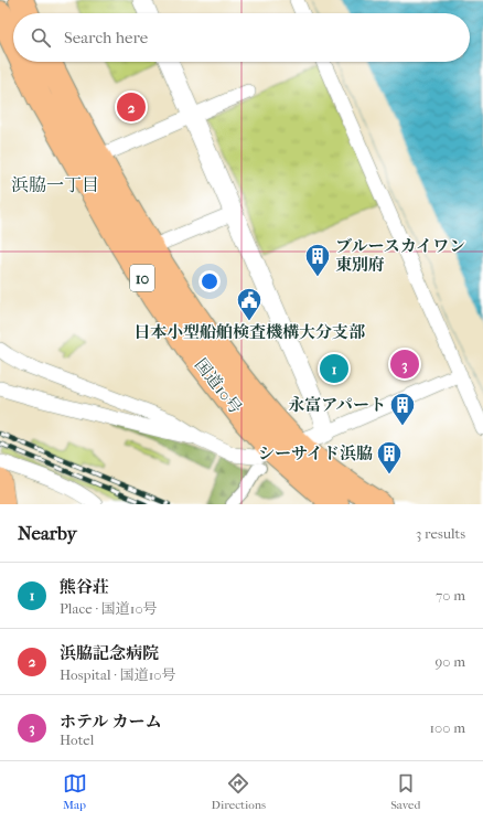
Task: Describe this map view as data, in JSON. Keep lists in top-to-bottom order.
{
  "streets": {
    "highway": ["10", "国道10号"]
  },
  "districts": ["浜脇一丁目"],
  "places": {
    "building": ["ブルースカイワン 東別府", "永富アパート", "シーサイド浜脇"],
    "public building": ["日本小型船舶検査機構大分支部"]
  },
  "page": {
    "search": "Search here",
    "pins": ["2", "3", "1"],
    "heading": ["Nearby", "3 results"],
    "list": [
      {
        "mark": "1",
        "name": "熊谷荘",
        "note": "Place · 国道10号",
        "value": "70 m"
      },
      {
        "mark": "2",
        "name": "浜脇記念病院",
        "note": "Hospital · 国道10号",
        "value": "90 m"
      },
      {
        "mark": "3",
        "name": "ホテル カーム",
        "note": "Hotel",
        "value": "100 m"
      }
    ],
    "nav": ["Map", "Directions", "Saved"]
  }
}
